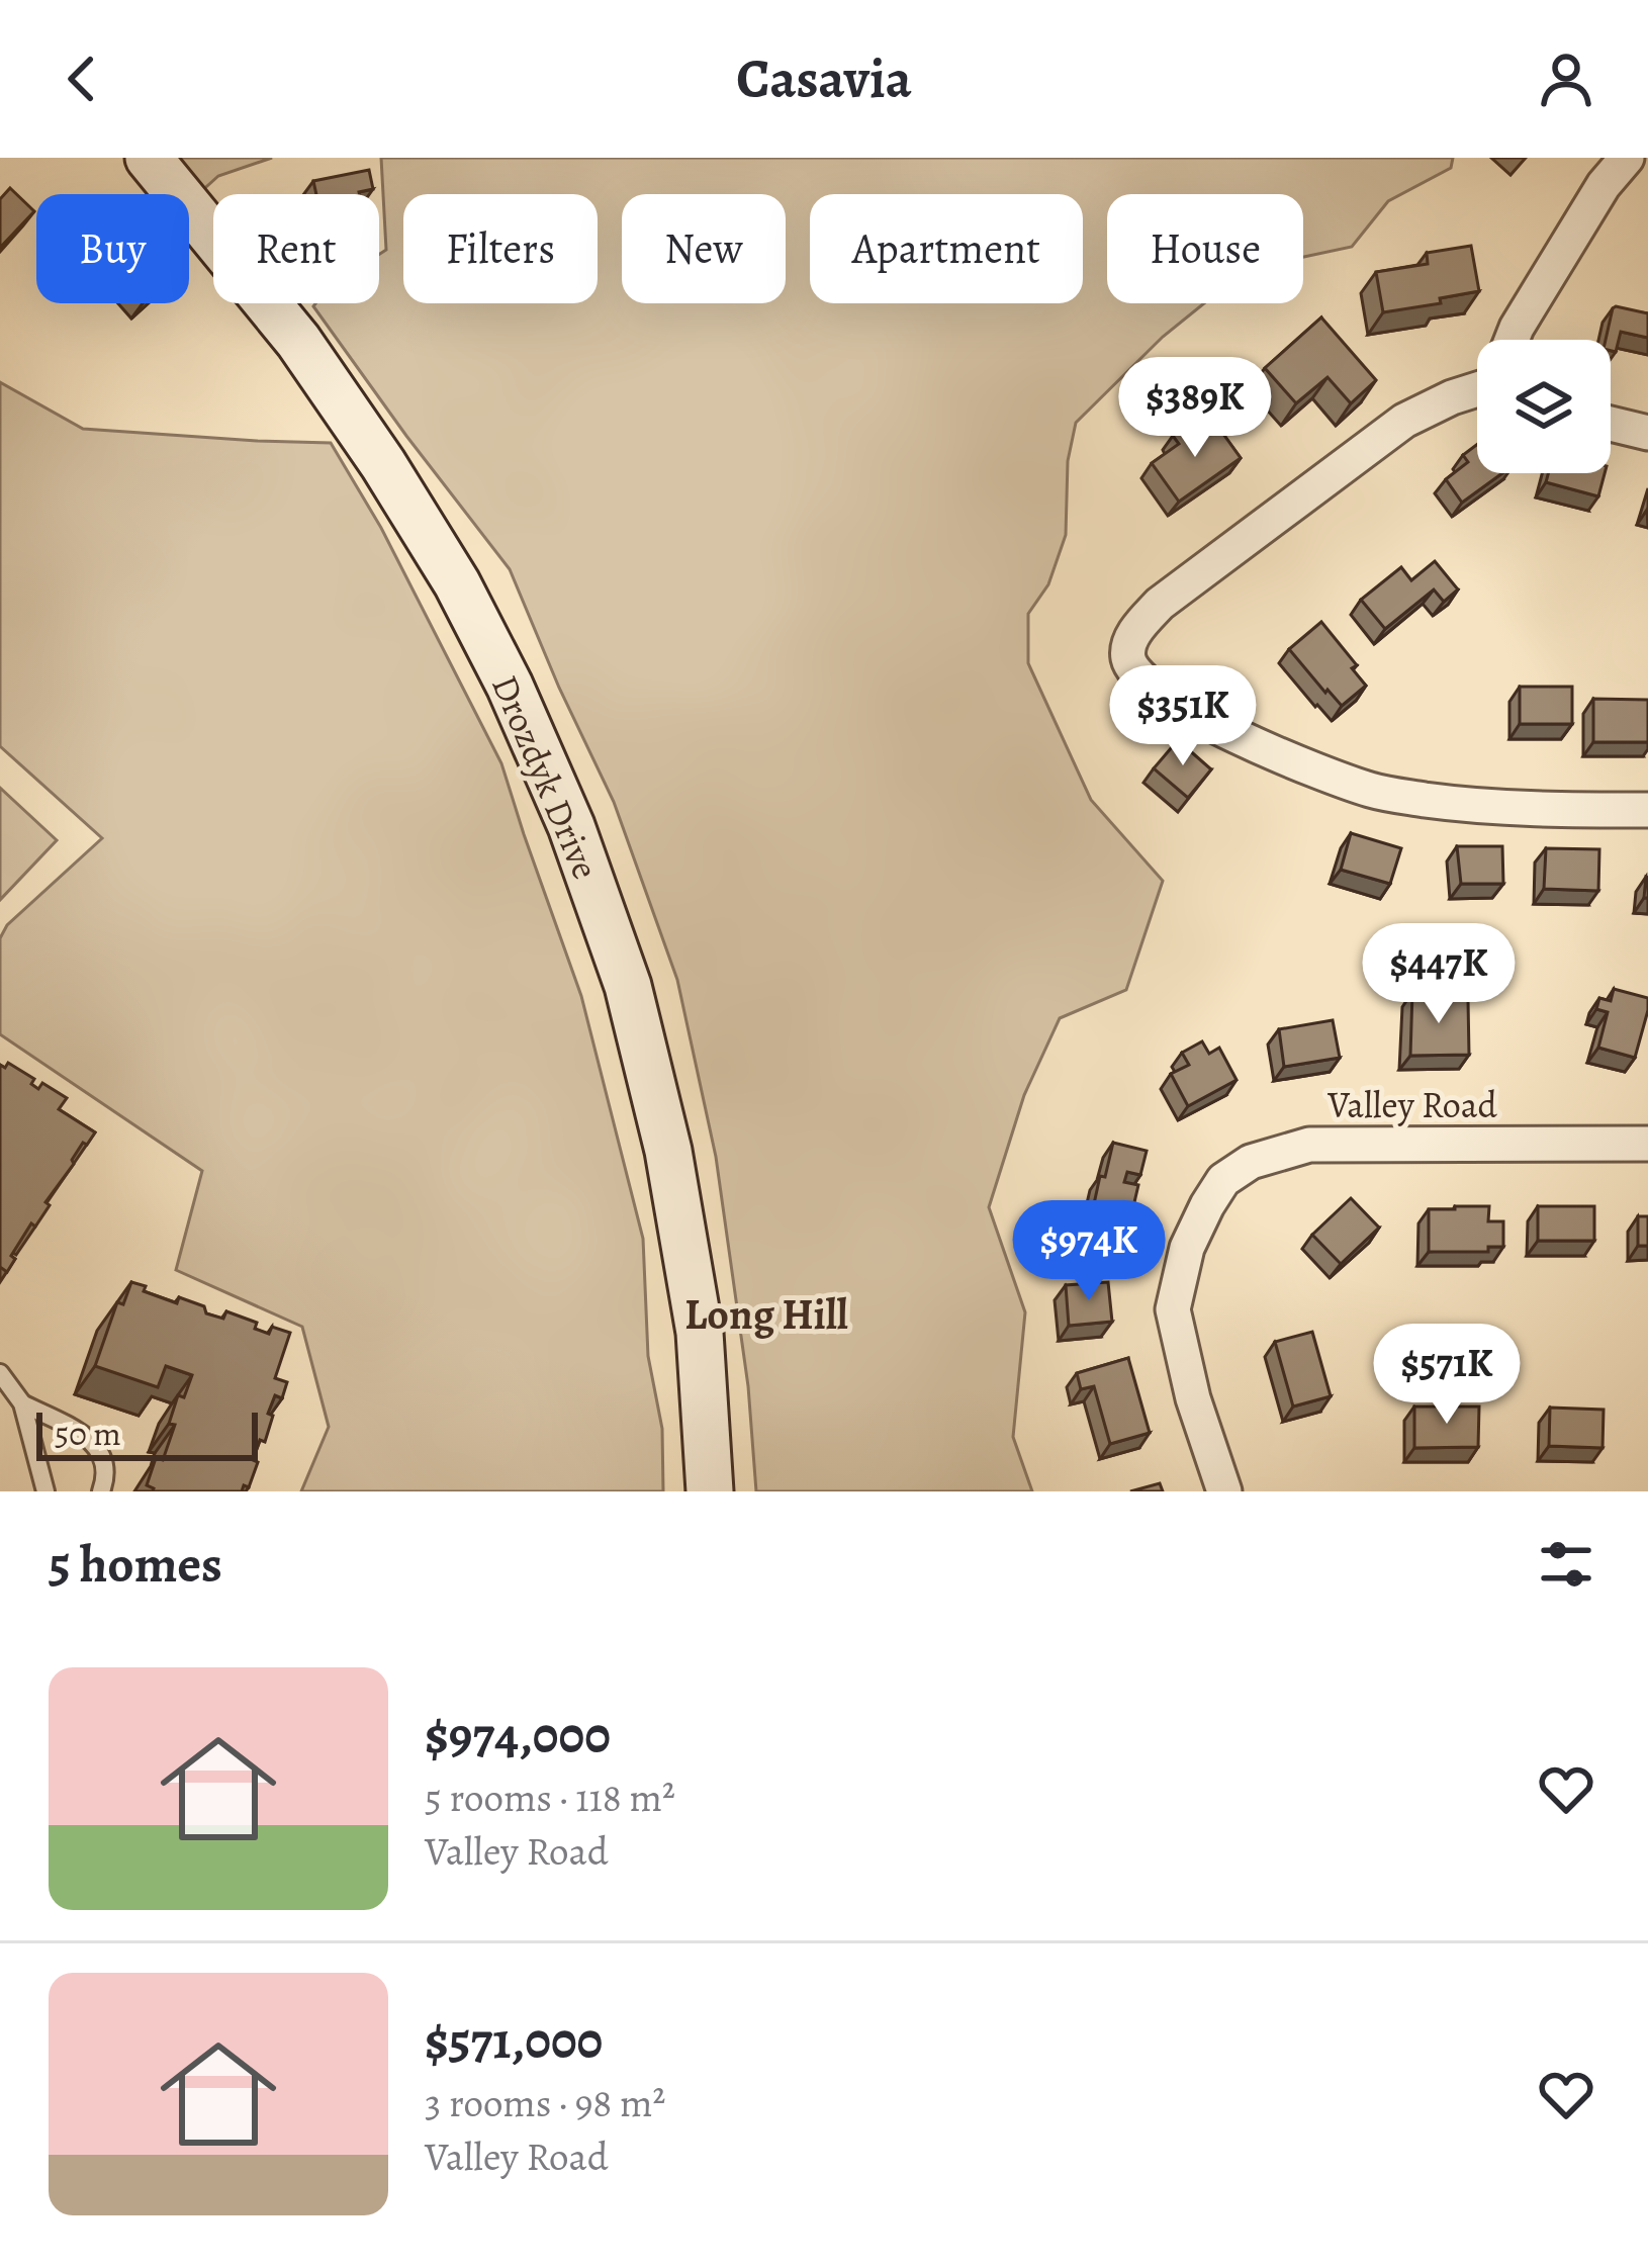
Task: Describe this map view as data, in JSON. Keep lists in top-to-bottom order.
{
  "streets": {
    "street": ["Drozdyk Drive", "Valley Road"]
  },
  "districts": ["Long Hill"],
  "scale_bar": "50 m",
  "page": {
    "header": "Casavia",
    "chip": [
      "Buy",
      "Rent",
      "Filters",
      "New",
      "Apartment",
      "House"
    ],
    "price": [
      "$389K",
      "$351K",
      "$447K",
      "$974K",
      "$571K"
    ],
    "scale": "50 m",
    "heading": "5 homes",
    "list": [
      {
        "name": "$974,000",
        "note": "5 rooms · 118 m² · Valley Road"
      },
      {
        "name": "$571,000",
        "note": "3 rooms · 98 m² · Valley Road"
      }
    ]
  }
}
